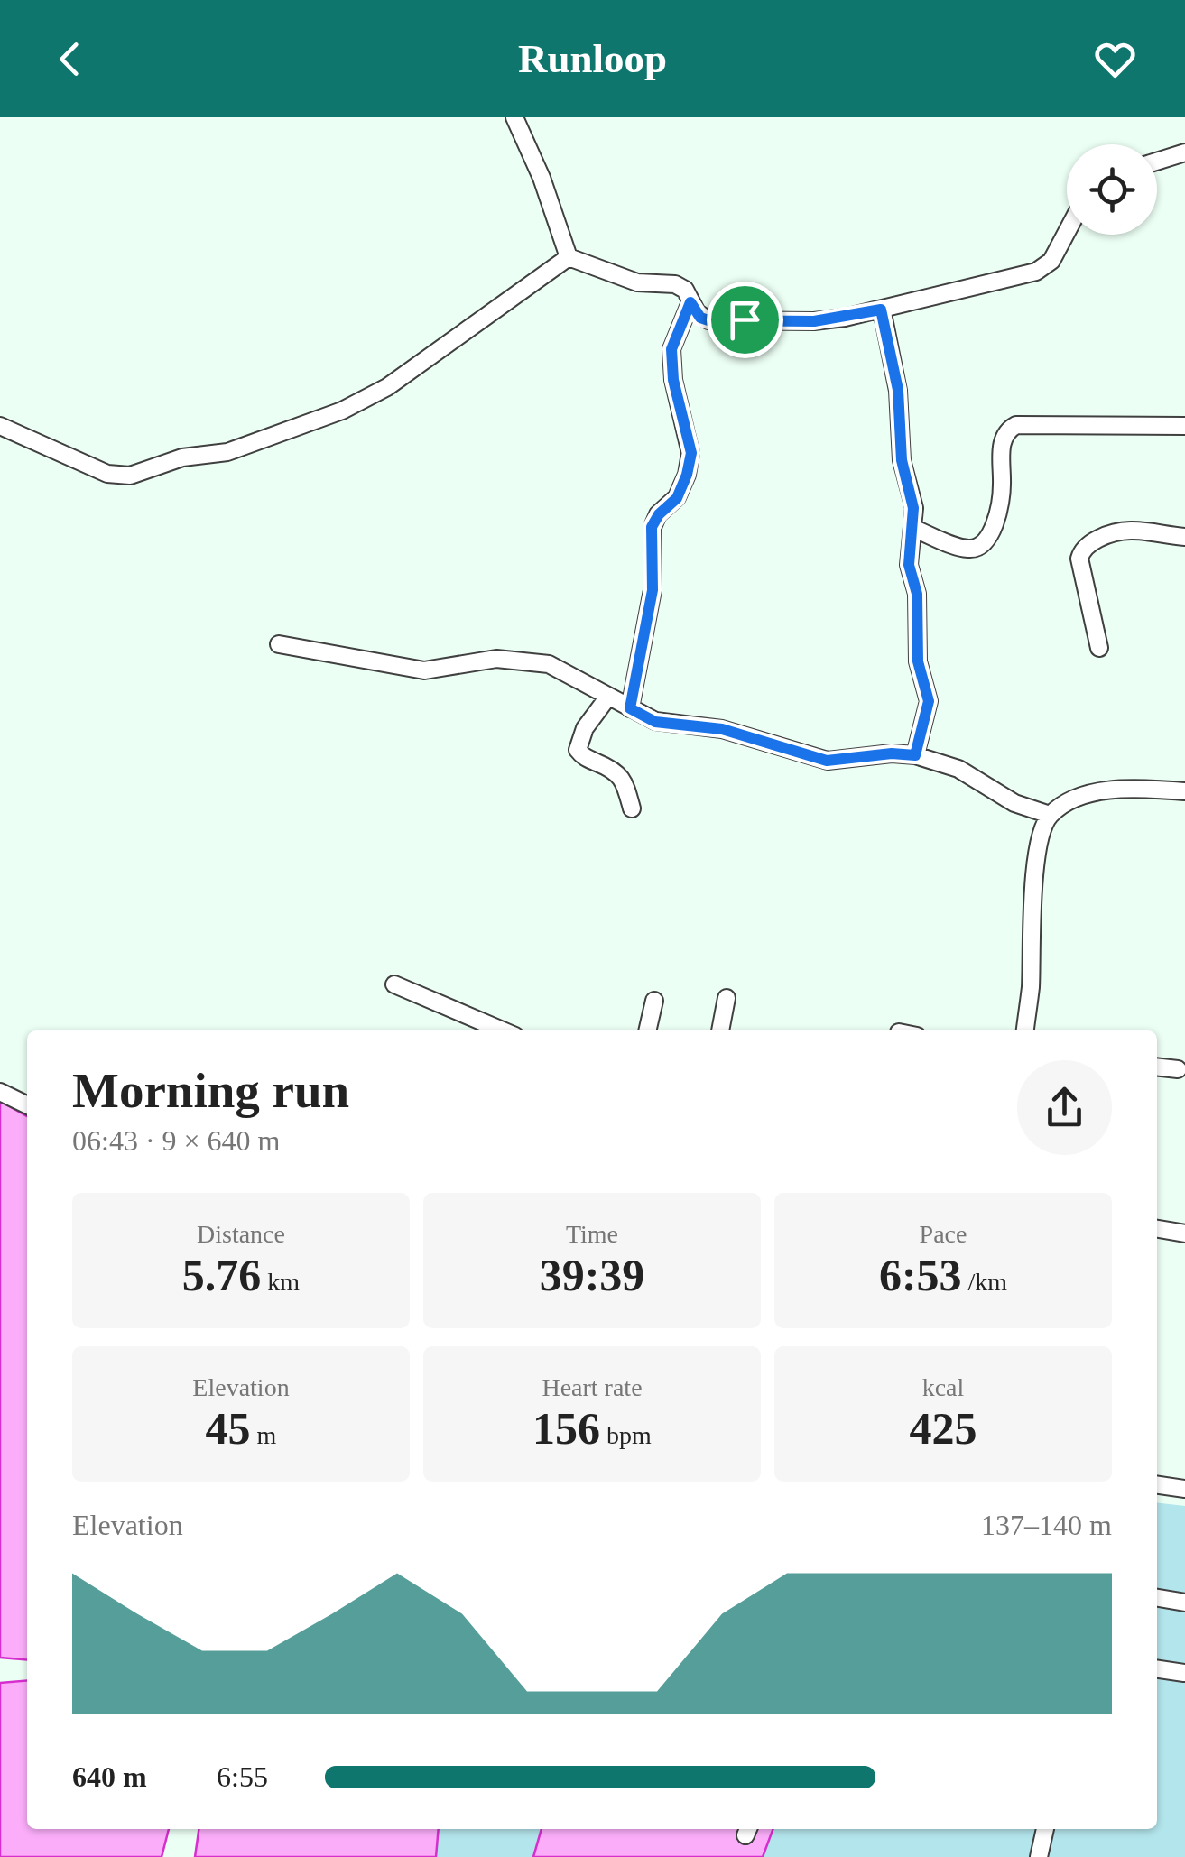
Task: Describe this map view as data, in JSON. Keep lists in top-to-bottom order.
{
  "page": {
    "header": "Runloop",
    "heading": ["Morning run", "06:43 · 9 × 640 m"],
    "stats": [
      ["Distance", "5.76 km"],
      ["Time", "39:39"],
      ["Pace", "6:53 /km"],
      ["Elevation", "45 m"],
      ["Heart rate", "156 bpm"],
      ["kcal", "425"]
    ],
    "chart": ["Elevation", "137–140 m"],
    "list": [
      {
        "name": "640 m",
        "note": "6:55"
      }
    ]
  }
}
